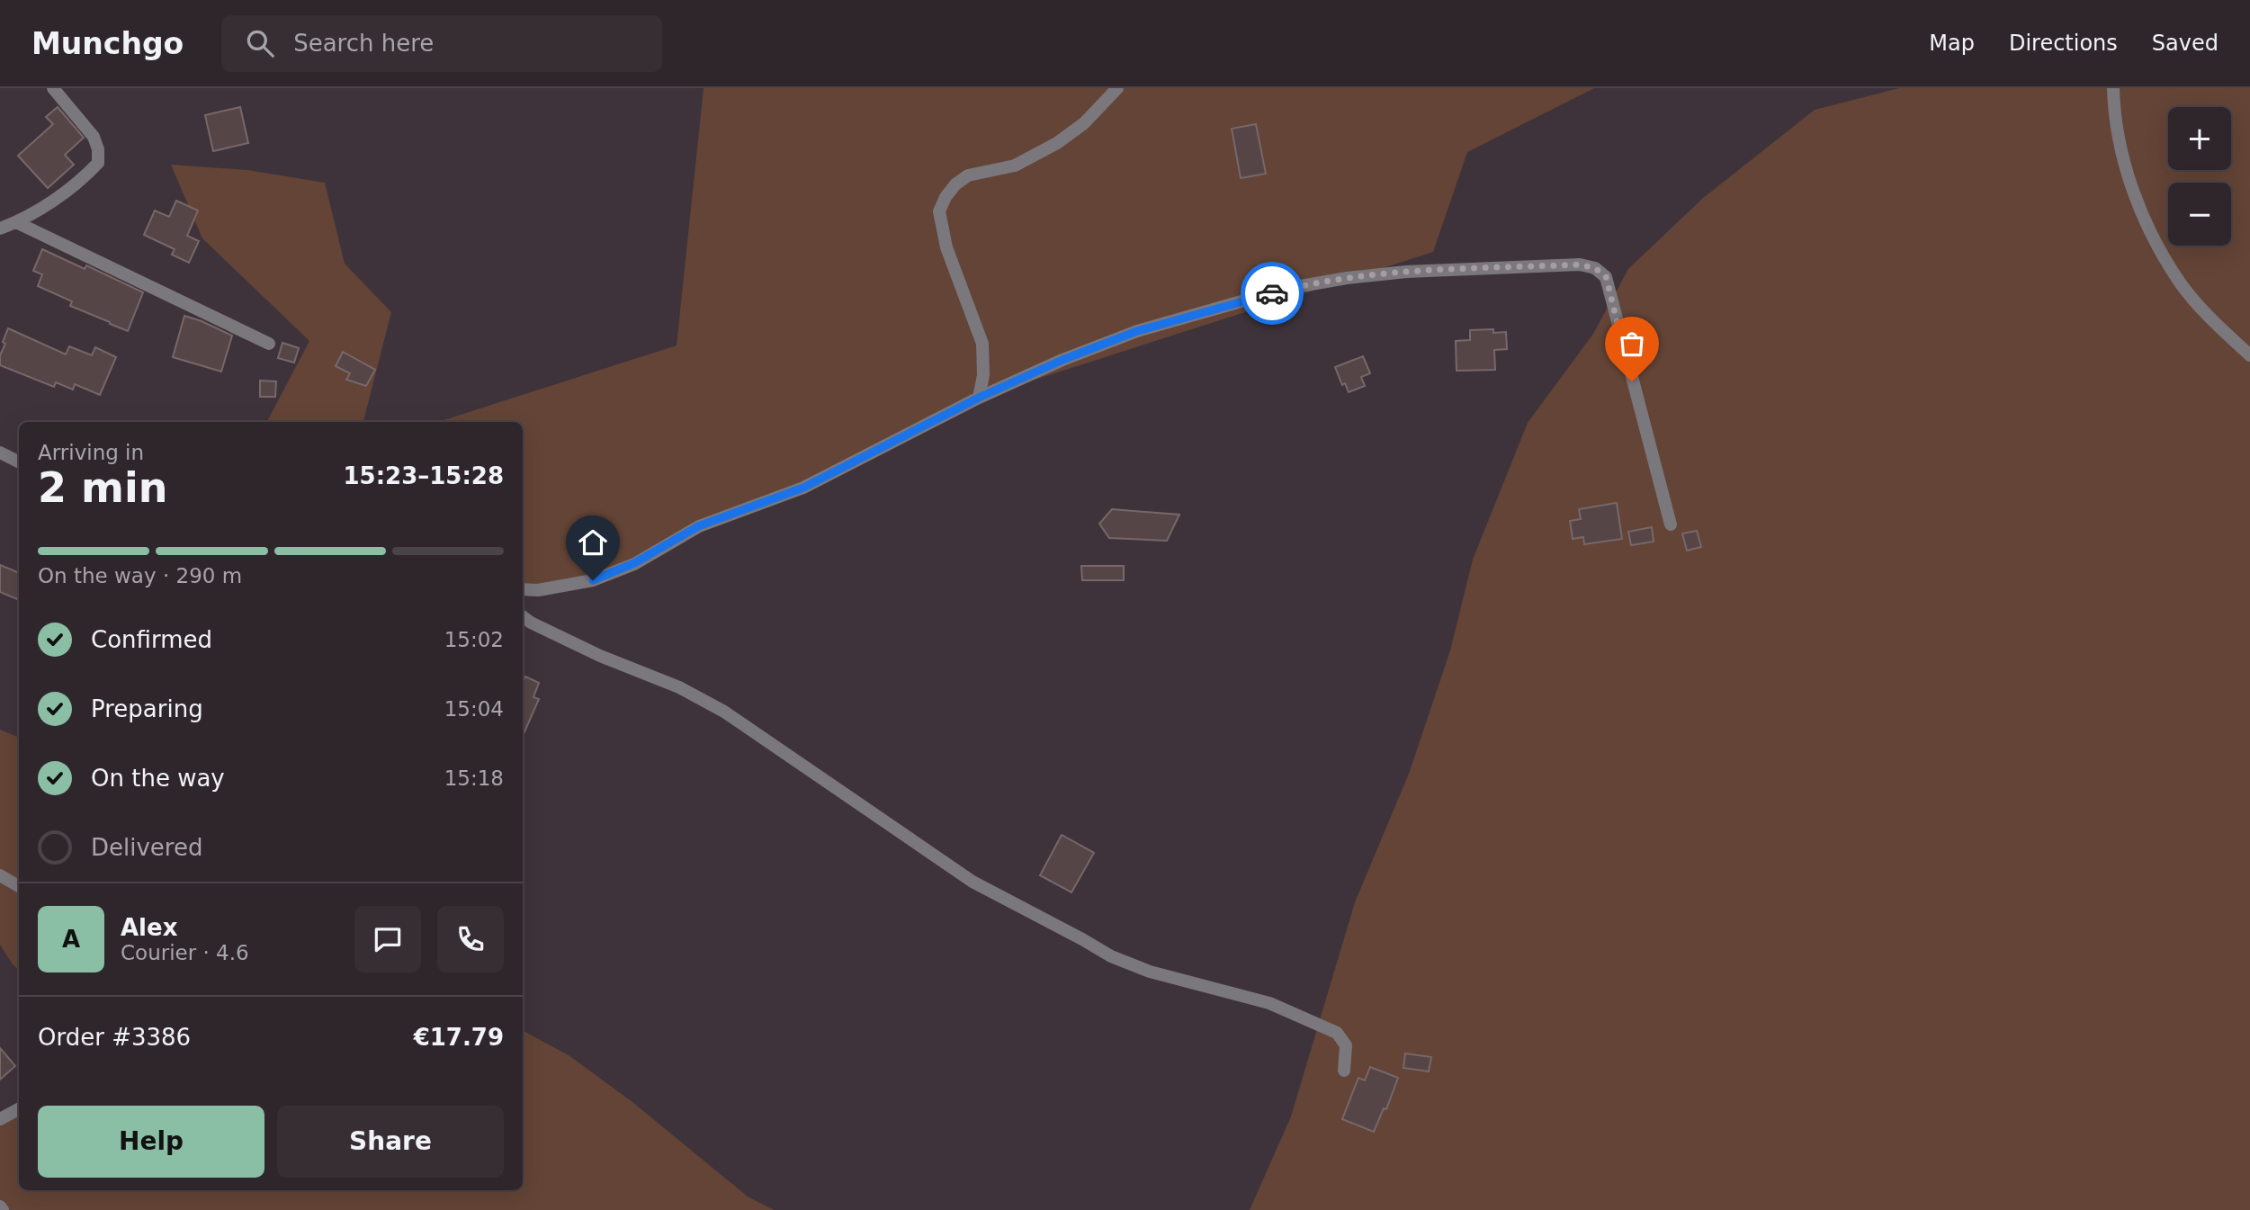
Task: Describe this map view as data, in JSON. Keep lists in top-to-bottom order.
{
  "page": {
    "header": "Munchgo",
    "search": "Search here",
    "nav": ["Map", "Directions", "Saved"],
    "map_buttons": ["+", "−"],
    "heading": ["2 min", "Arriving in", "15:23–15:28"],
    "panel": [
      "Alex",
      "Courier · 4.6",
      "Order #3386",
      "€17.79"
    ],
    "bar": "On the way · 290 m",
    "list": [
      ["Confirmed", "15:02"],
      ["Preparing", "15:04"],
      ["On the way", "15:18"],
      "Delivered"
    ],
    "round": "A",
    "buttons": ["Help", "Share"]
  }
}
